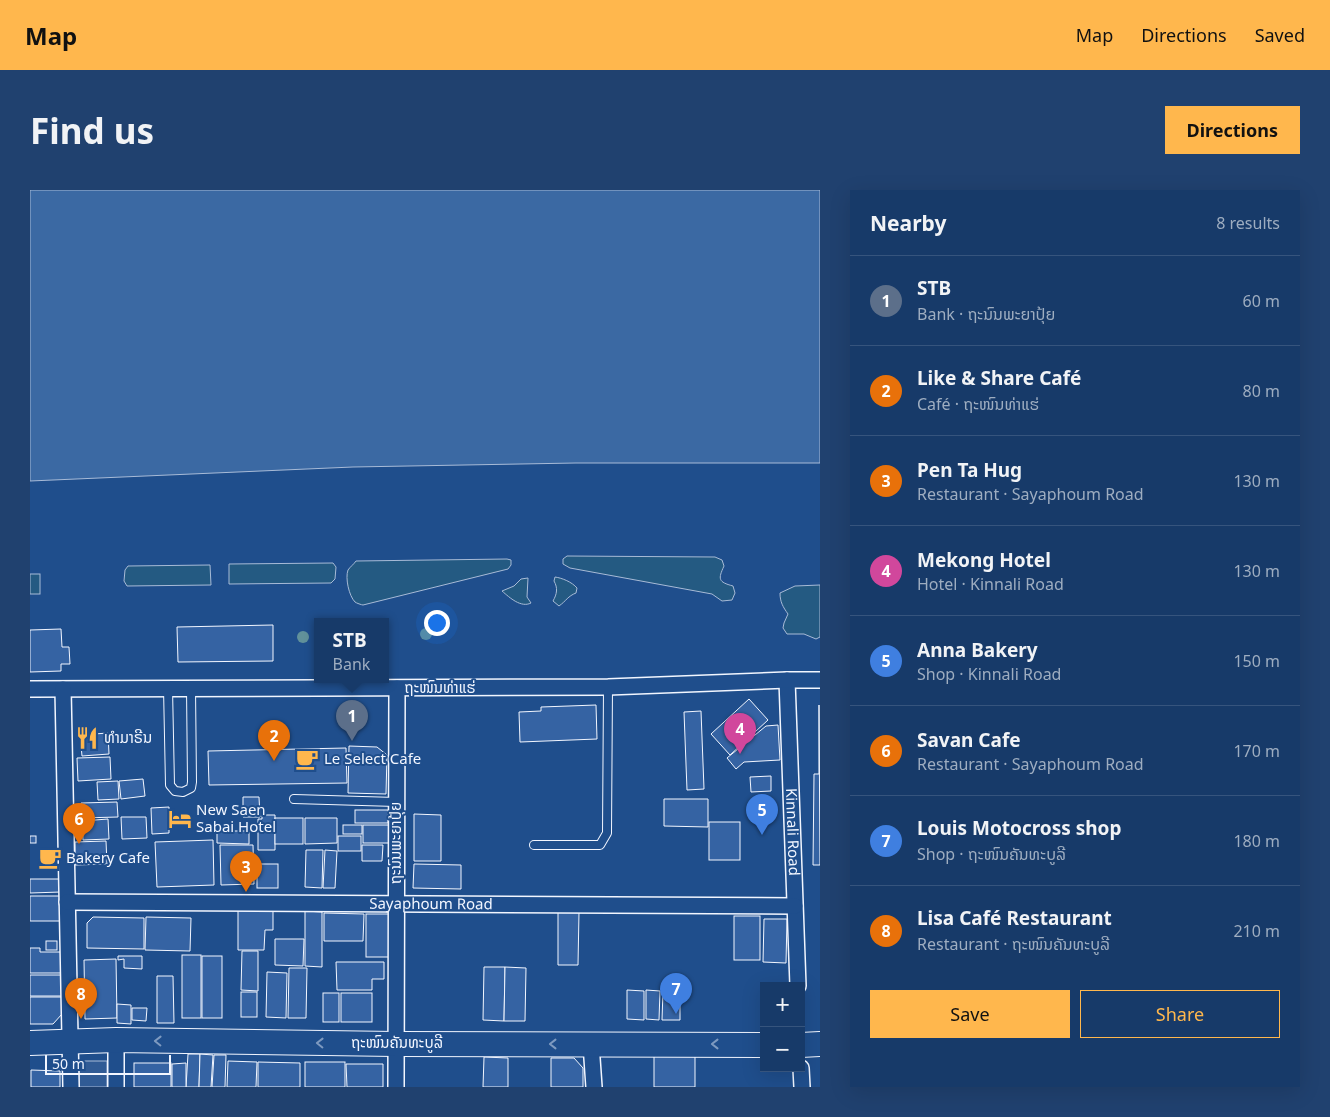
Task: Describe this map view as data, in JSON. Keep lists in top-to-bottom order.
{
  "streets": {
    "main road": ["ຖະໜົນຄັນທະບູລີ"],
    "street": [
      "ຖະໜົນທ່າແຮ່",
      "Kinnali Road",
      "ຖະນົນພະຍາປຸ້ຍ",
      "Sayaphoum Road"
    ]
  },
  "crossings": [
    ["ຖະໜົນທ່າແຮ່", "Kinnali Road"],
    ["ຖະໜົນທ່າແຮ່", "ຖະນົນພະຍາປຸ້ຍ"],
    ["Kinnali Road", "Sayaphoum Road"],
    ["ຖະນົນພະຍາປຸ້ຍ", "Sayaphoum Road"],
    ["ຖະນົນພະຍາປຸ້ຍ", "ຖະໜົນຄັນທະບູລີ"]
  ],
  "one_way": ["ຖະໜົນຄັນທະບູລີ"],
  "places": {
    "restaurant": ["ທຳມາຣີນ"],
    "cafe": ["Le Select Cafe", "Bakery Cafe"],
    "hotel": ["New Saen Sabai Hotel"]
  },
  "scale_bar": "50 m",
  "page": {
    "header": "Map",
    "nav": ["Map", "Directions", "Saved"],
    "buttons": [
      "Directions",
      ["Save", "Share"]
    ],
    "title": "Find us",
    "heading": ["Nearby", "8 results"],
    "list": [
      {
        "mark": "1",
        "name": "STB",
        "note": "Bank · ຖະນົນພະຍາປຸ້ຍ",
        "value": "60 m"
      },
      {
        "mark": "2",
        "name": "Like & Share Café",
        "note": "Café · ຖະໜົນທ່າແຮ່",
        "value": "80 m"
      },
      {
        "mark": "3",
        "name": "Pen Ta Hug",
        "note": "Restaurant · Sayaphoum Road",
        "value": "130 m"
      },
      {
        "mark": "4",
        "name": "Mekong Hotel",
        "note": "Hotel · Kinnali Road",
        "value": "130 m"
      },
      {
        "mark": "5",
        "name": "Anna Bakery",
        "note": "Shop · Kinnali Road",
        "value": "150 m"
      },
      {
        "mark": "6",
        "name": "Savan Cafe",
        "note": "Restaurant · Sayaphoum Road",
        "value": "170 m"
      },
      {
        "mark": "7",
        "name": "Louis Motocross shop",
        "note": "Shop · ຖະໜົນຄັນທະບູລີ",
        "value": "180 m"
      },
      {
        "mark": "8",
        "name": "Lisa Café Restaurant",
        "note": "Restaurant · ຖະໜົນຄັນທະບູລີ",
        "value": "210 m"
      }
    ],
    "popup": ["STB", "Bank"],
    "pins": [
      "1",
      "4",
      "2",
      "5",
      "6",
      "3",
      "7",
      "8"
    ],
    "map_buttons": ["+", "−"],
    "scale": "50 m"
  }
}
